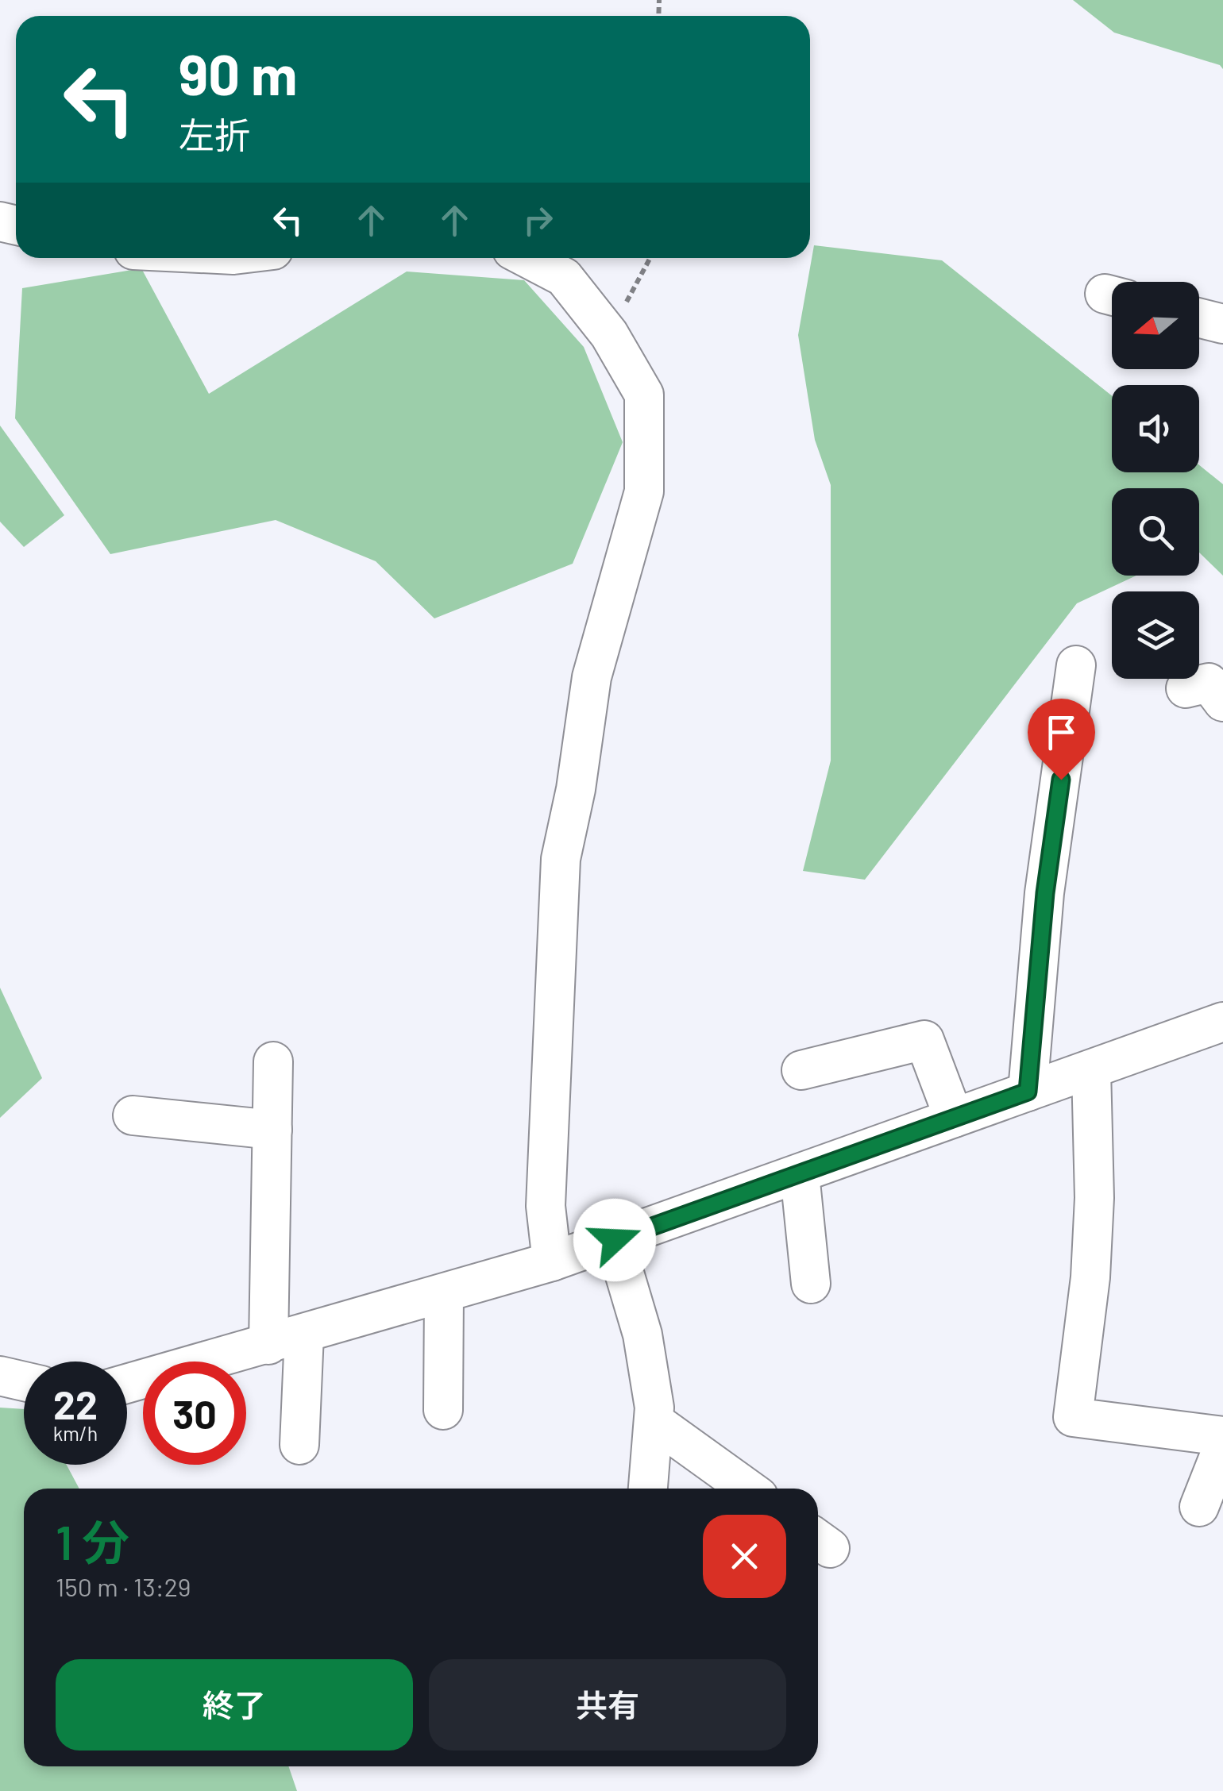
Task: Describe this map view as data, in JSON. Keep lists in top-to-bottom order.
{
  "north": "left",
  "page": {
    "turn": ["90 m", "左折"],
    "speed": "22 km/h",
    "limit": "30",
    "heading": ["1 分", "150 m · 13:29"],
    "buttons": ["終了", "共有"]
  }
}
